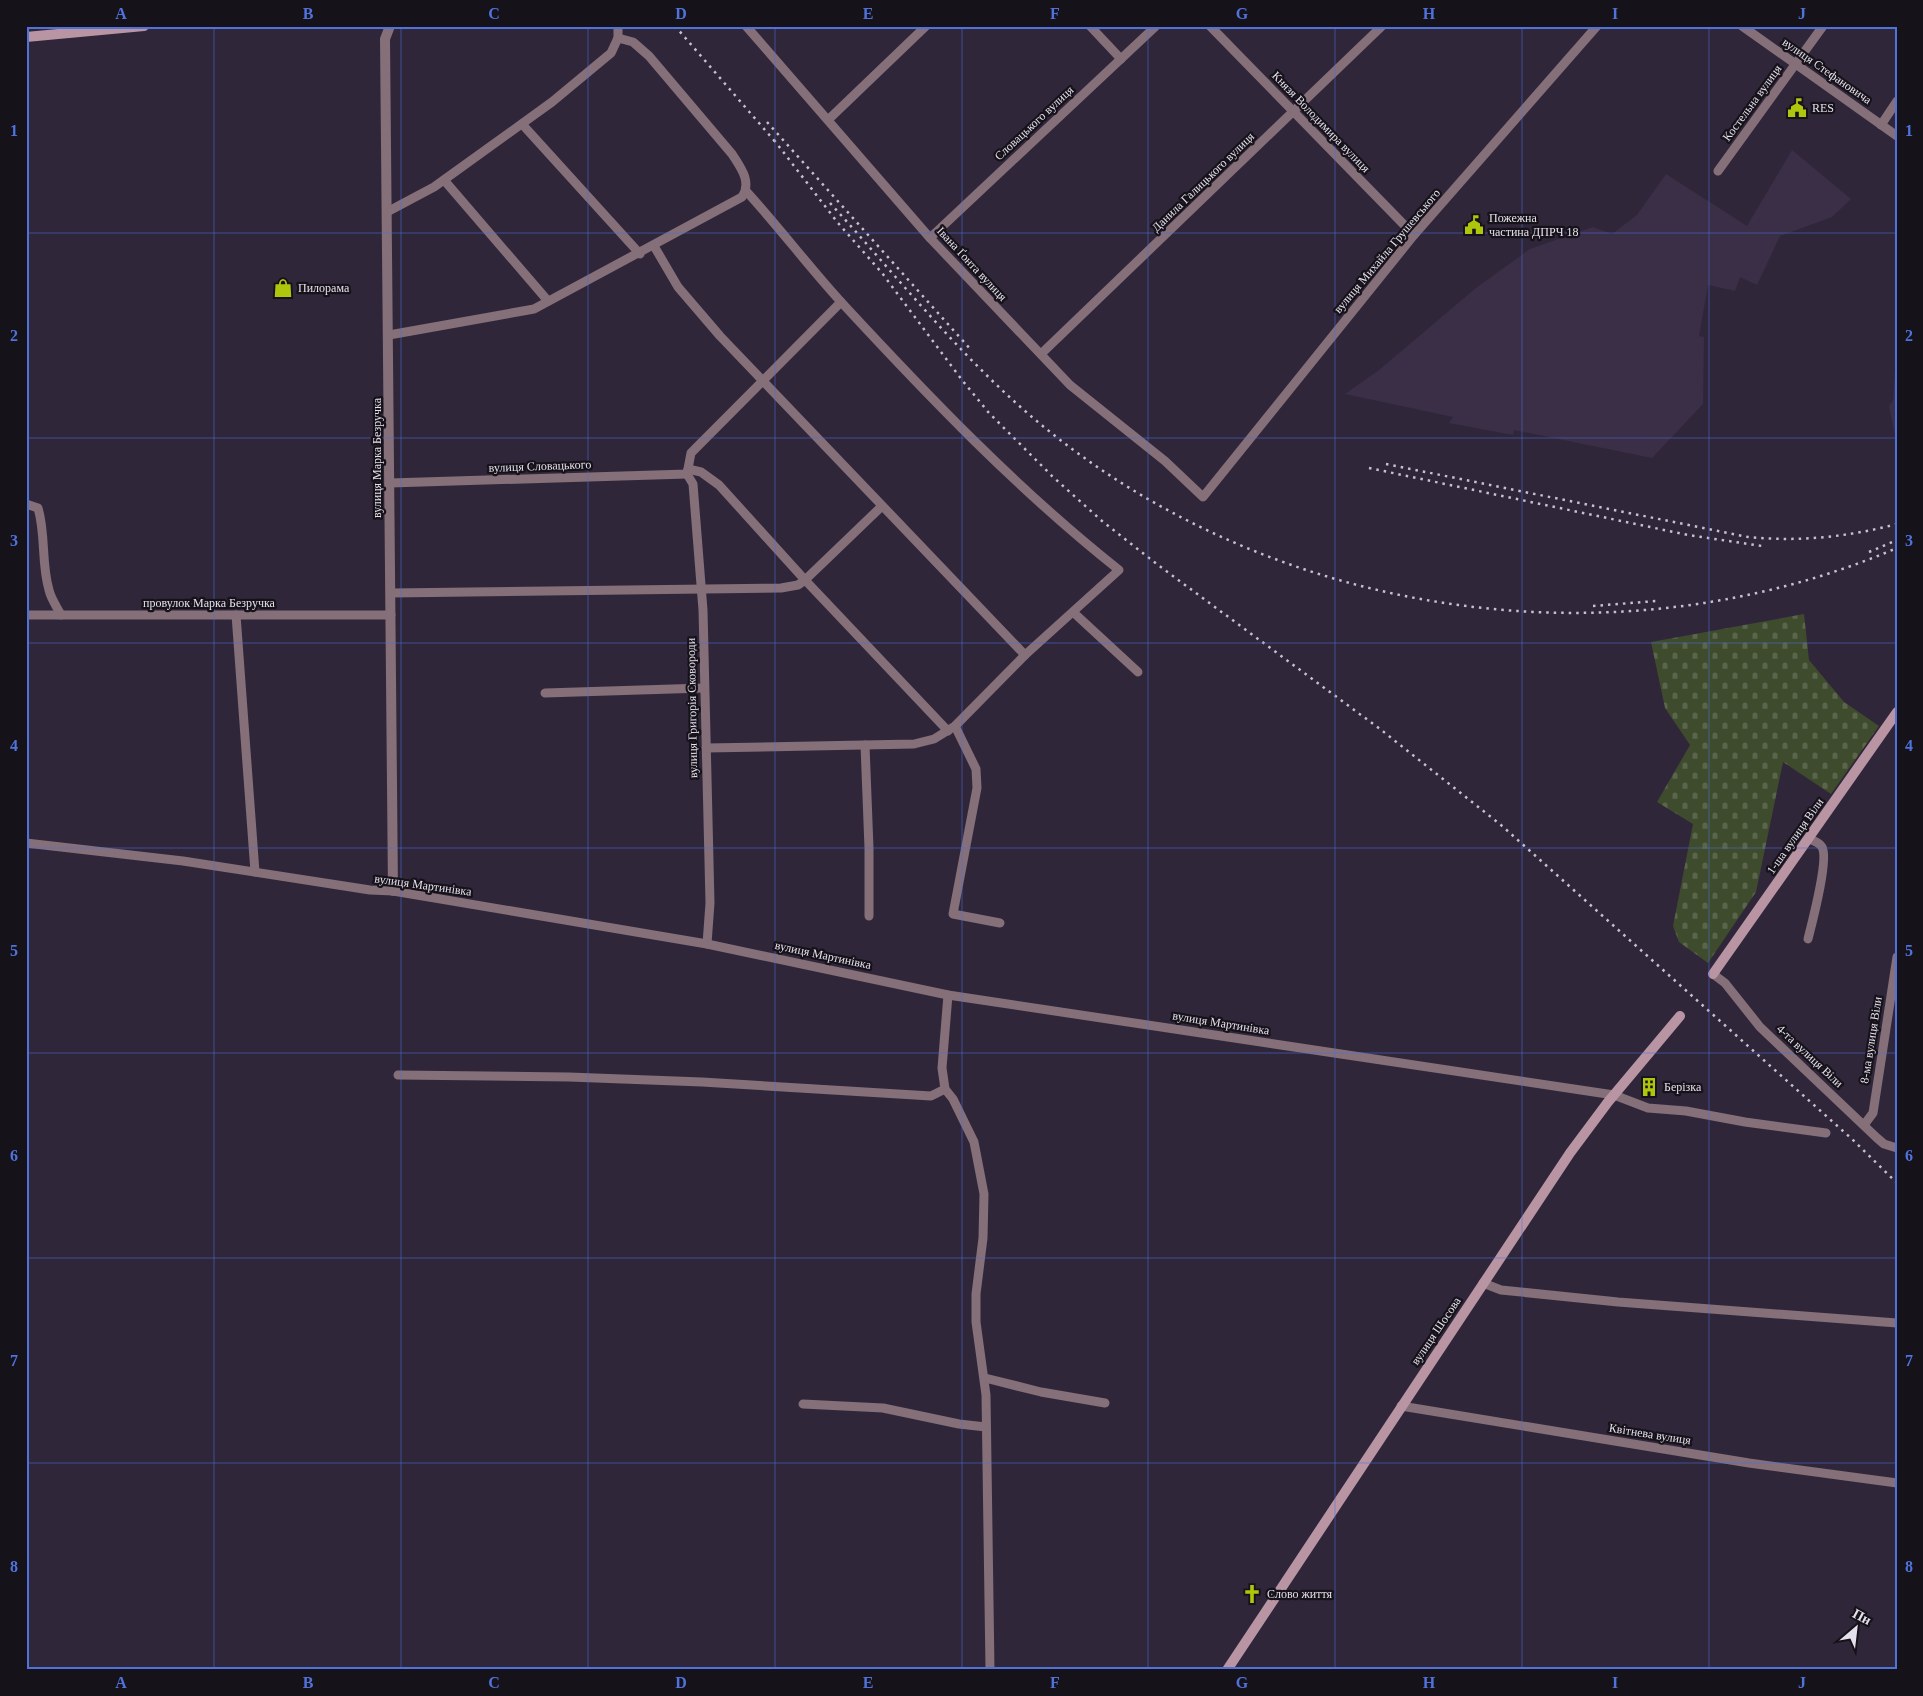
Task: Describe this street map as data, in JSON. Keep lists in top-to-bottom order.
{
  "streets": {
    "main road": ["1-ша вулиця Віли", "вулиця Шосова"],
    "street": [
      "вулиця Стефановича",
      "Костельна вулиця",
      "Князя Володимира вулиця",
      "Словацького вулиця",
      "Данила Галицького вулиця",
      "вулиця Михайла Грушевського",
      "Івана Ґонта вулиця",
      "вулиця Марка Безручка",
      "вулиця Словацького",
      "провулок Марка Безручка",
      "вулиця Григорія Сковороди",
      "вулиця Мартинівка",
      "8-ма вулиця Віли",
      "4-та вулиця Віли",
      "Квітнева вулиця"
    ]
  },
  "crossings": [
    ["вулиця Стефановича", "Костельна вулиця"],
    ["Князя Володимира вулиця", "Данила Галицького вулиця"],
    ["Князя Володимира вулиця", "вулиця Михайла Грушевського"],
    ["Словацького вулиця", "Івана Ґонта вулиця"],
    ["Данила Галицького вулиця", "Івана Ґонта вулиця"],
    ["вулиця Михайла Грушевського", "Івана Ґонта вулиця"],
    ["вулиця Марка Безручка", "вулиця Словацького"],
    ["вулиця Марка Безручка", "провулок Марка Безручка"],
    ["вулиця Марка Безручка", "вулиця Мартинівка"],
    ["вулиця Словацького", "вулиця Григорія Сковороди"],
    ["вулиця Григорія Сковороди", "вулиця Мартинівка"],
    ["1-ша вулиця Віли", "4-та вулиця Віли"],
    ["вулиця Мартинівка", "вулиця Шосова"],
    ["8-ма вулиця Віли", "4-та вулиця Віли"],
    ["вулиця Шосова", "Квітнева вулиця"]
  ],
  "places": {
    "public building": ["RES", "Пожежна частина ДПРЧ 18"],
    "shop": ["Пилорама"],
    "building": ["Берізка"],
    "church": ["Слово життя"]
  },
  "north": "top right",
  "grid": {
    "columns": [
      "A",
      "B",
      "C",
      "D",
      "E",
      "F",
      "G",
      "H",
      "I",
      "J"
    ],
    "rows": [
      "1",
      "2",
      "3",
      "4",
      "5",
      "6",
      "7",
      "8"
    ]
  }
}
